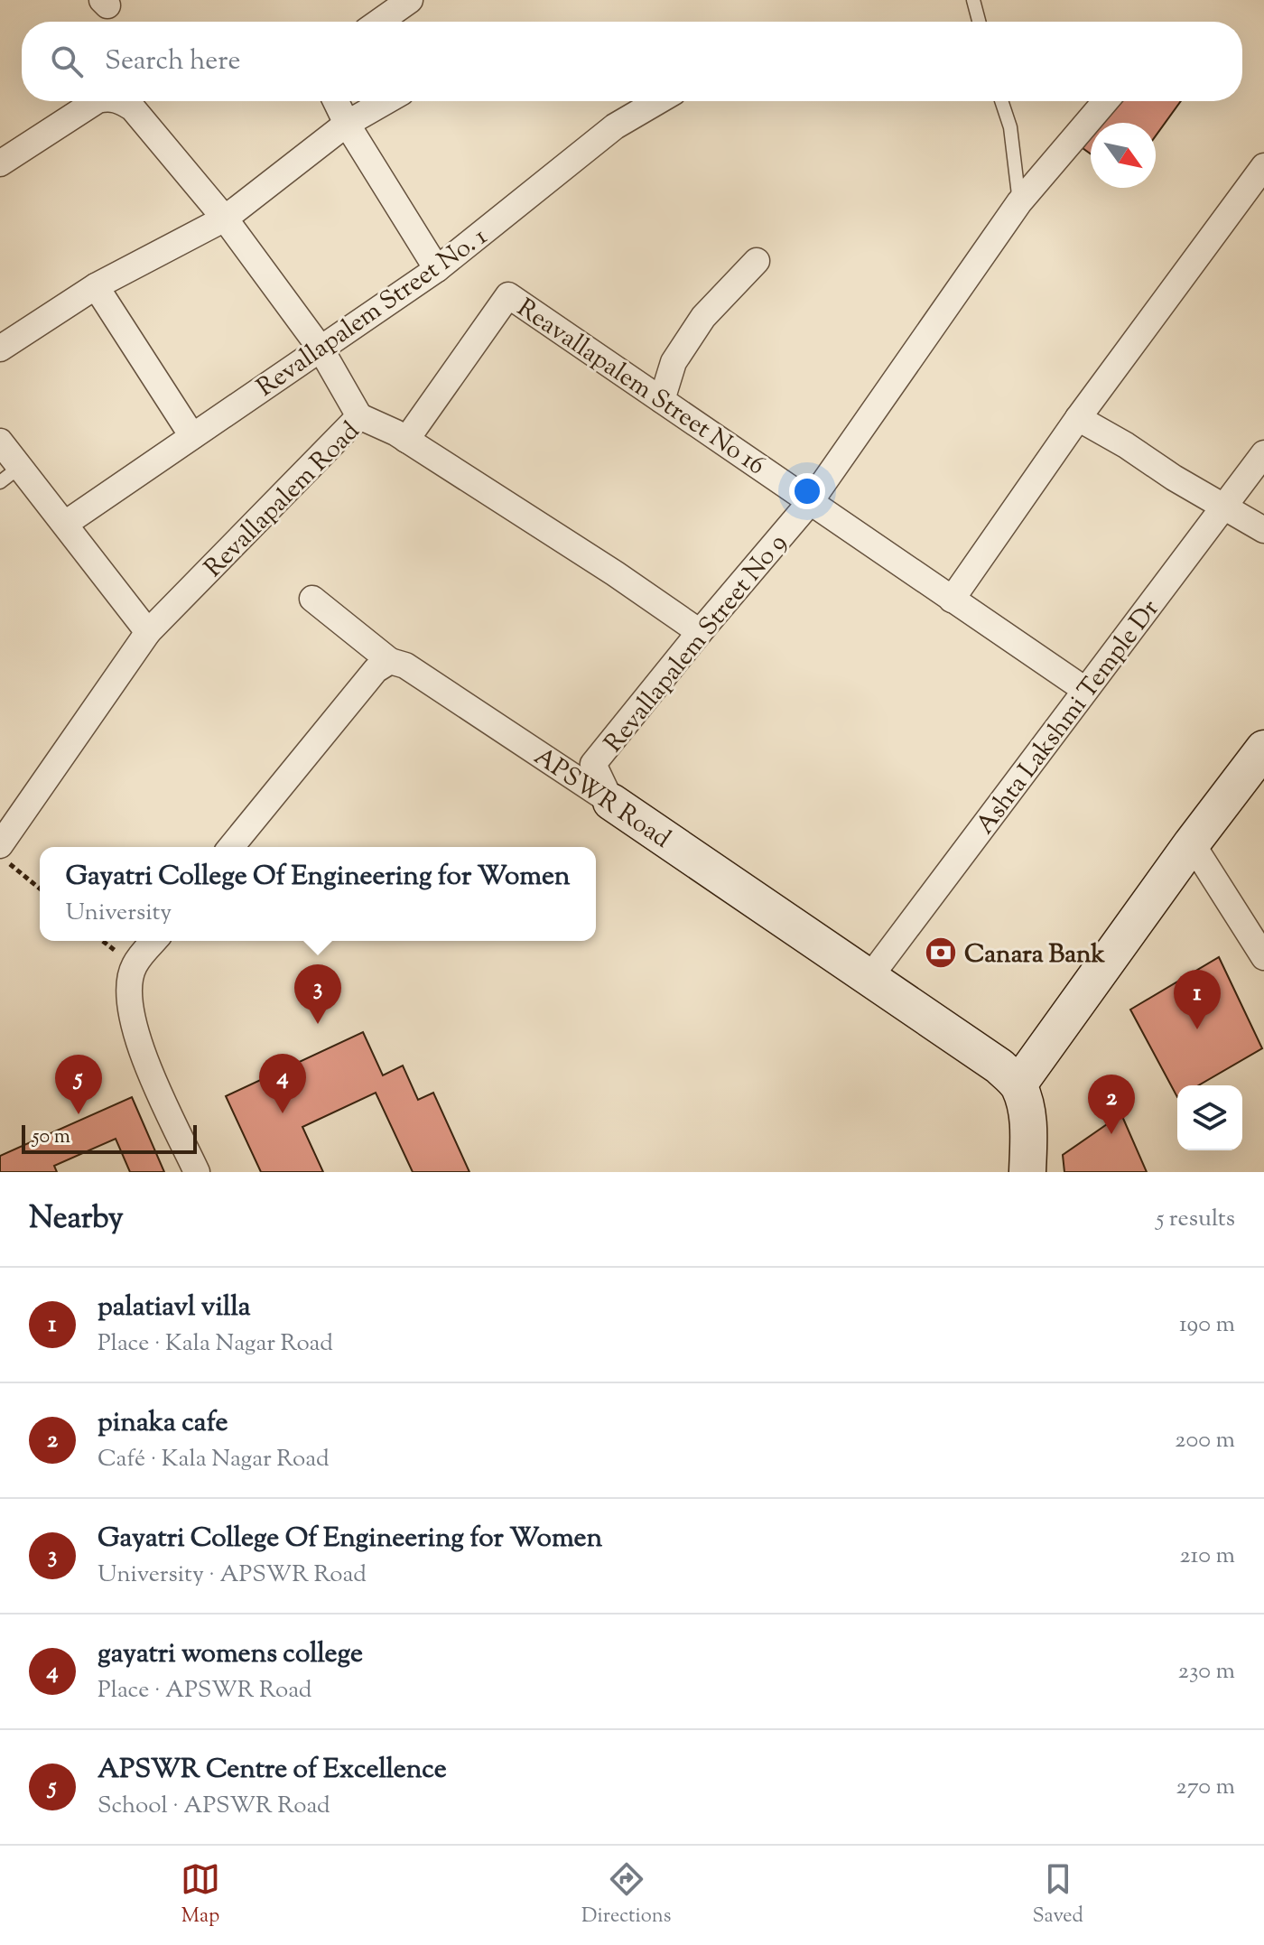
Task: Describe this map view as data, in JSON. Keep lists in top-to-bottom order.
{
  "streets": {
    "street": [
      "Revallapalem Street No. 1",
      "Reavallapalem Street No 16",
      "Revallapalem Road",
      "Revallapalem Street No 9",
      "Ashta Lakshmi Temple Dr",
      "APSWR Road"
    ]
  },
  "crossings": [
    ["Reavallapalem Street No 16", "Revallapalem Road"],
    ["Reavallapalem Street No 16", "Revallapalem Street No 9"],
    ["Reavallapalem Street No 16", "Ashta Lakshmi Temple Dr"],
    ["Revallapalem Road", "Revallapalem Street No 9"],
    ["Revallapalem Street No 9", "APSWR Road"],
    ["Ashta Lakshmi Temple Dr", "APSWR Road"]
  ],
  "places": {
    "bank": ["Canara Bank"]
  },
  "scale_bar": "50 m",
  "north": "bottom right",
  "page": {
    "search": "Search here",
    "popup": ["Gayatri College Of Engineering for Women", "University"],
    "pins": [
      "3",
      "1",
      "4",
      "5",
      "2"
    ],
    "scale": "50 m",
    "heading": ["Nearby", "5 results"],
    "list": [
      {
        "mark": "1",
        "name": "palatiavl villa",
        "note": "Place · Kala Nagar Road",
        "value": "190 m"
      },
      {
        "mark": "2",
        "name": "pinaka cafe",
        "note": "Café · Kala Nagar Road",
        "value": "200 m"
      },
      {
        "mark": "3",
        "name": "Gayatri College Of Engineering for Women",
        "note": "University · APSWR Road",
        "value": "210 m"
      },
      {
        "mark": "4",
        "name": "gayatri womens college",
        "note": "Place · APSWR Road",
        "value": "230 m"
      },
      {
        "mark": "5",
        "name": "APSWR Centre of Excellence",
        "note": "School · APSWR Road",
        "value": "270 m"
      }
    ],
    "nav": ["Map", "Directions", "Saved"]
  }
}
